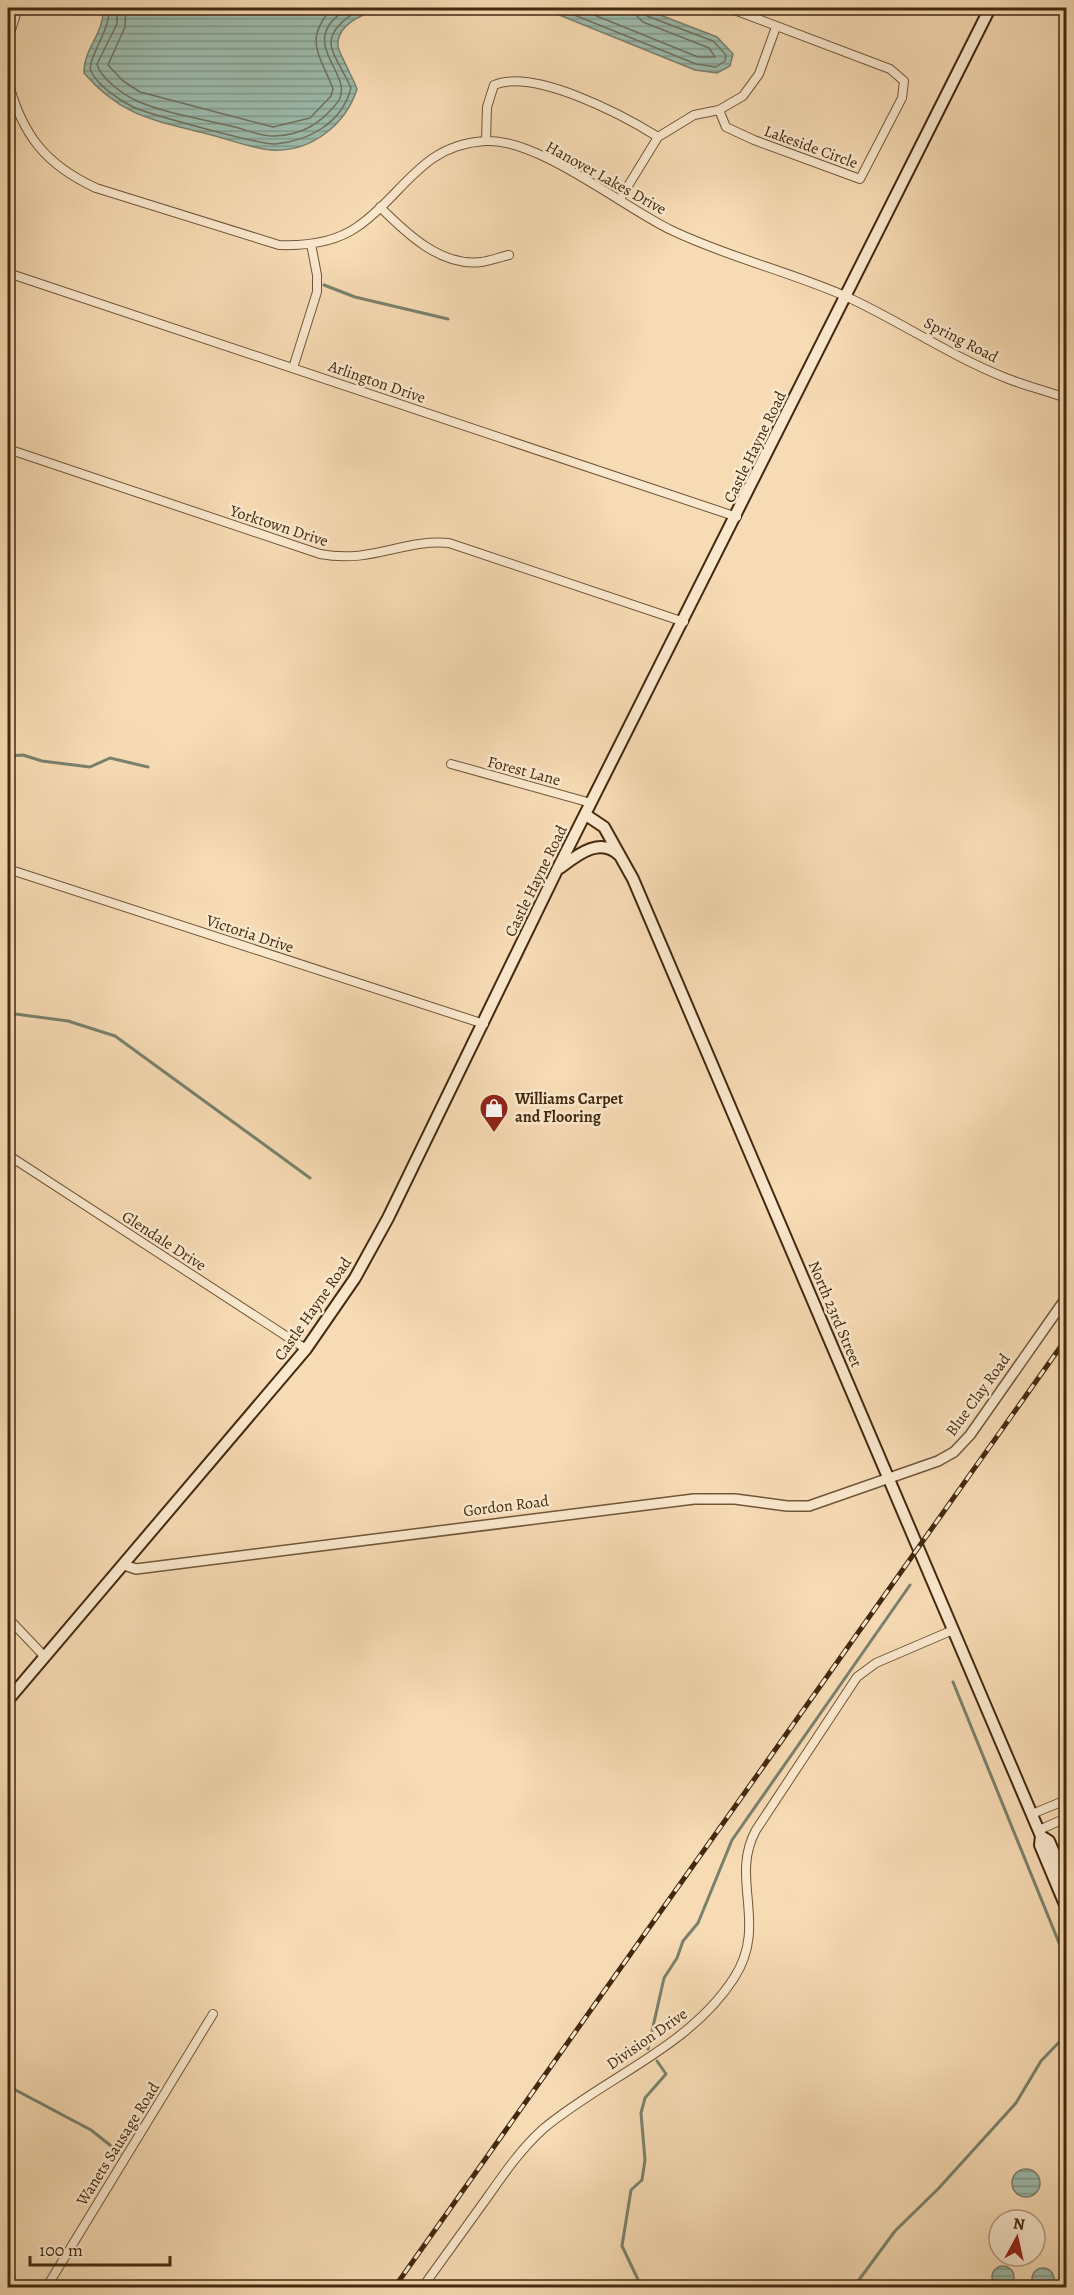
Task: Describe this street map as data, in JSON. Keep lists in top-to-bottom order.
{
  "streets": {
    "main road": ["Castle Hayne Road", "North 23rd Street"],
    "street": [
      "Lakeside Circle",
      "Hanover Lakes Drive",
      "Spring Road",
      "Arlington Drive",
      "Yorktown Drive",
      "Forest Lane",
      "Victoria Drive",
      "Glendale Drive",
      "Blue Clay Road",
      "Gordon Road",
      "Division Drive",
      "Wanets Sausage Road"
    ]
  },
  "crossings": [
    ["Hanover Lakes Drive", "Spring Road"],
    ["Hanover Lakes Drive", "Castle Hayne Road"],
    ["Spring Road", "Castle Hayne Road"],
    ["Arlington Drive", "Castle Hayne Road"],
    ["Castle Hayne Road", "Yorktown Drive"],
    ["Castle Hayne Road", "Forest Lane"],
    ["Castle Hayne Road", "Victoria Drive"],
    ["Castle Hayne Road", "Glendale Drive"],
    ["Castle Hayne Road", "North 23rd Street"],
    ["Castle Hayne Road", "Gordon Road"],
    ["North 23rd Street", "Blue Clay Road"],
    ["North 23rd Street", "Gordon Road"],
    ["North 23rd Street", "Division Drive"],
    ["Blue Clay Road", "Gordon Road"]
  ],
  "places": {
    "shop": ["Williams Carpet and Flooring"]
  },
  "scale_bar": "100 m",
  "north": "top"
}
